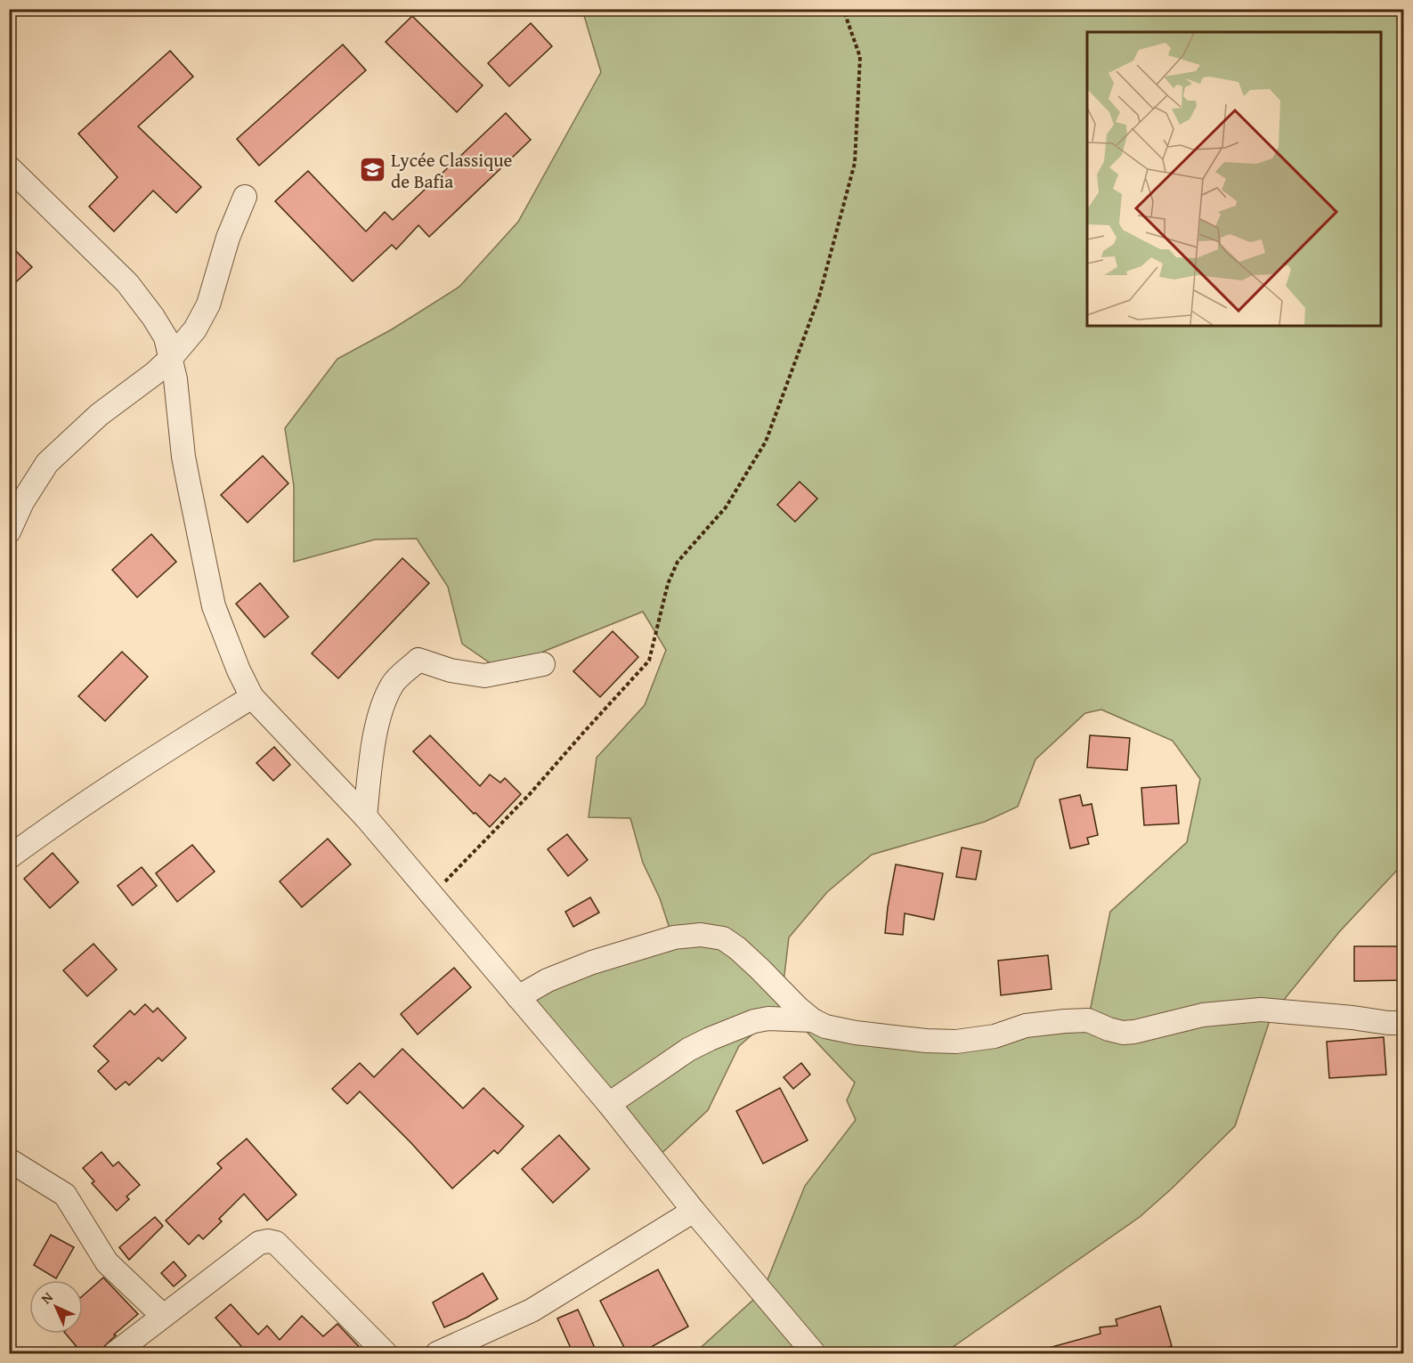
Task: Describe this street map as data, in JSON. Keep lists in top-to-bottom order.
{
  "places": {
    "school or university": ["Lycée Classique de Bafia"]
  },
  "north": "top left"
}
